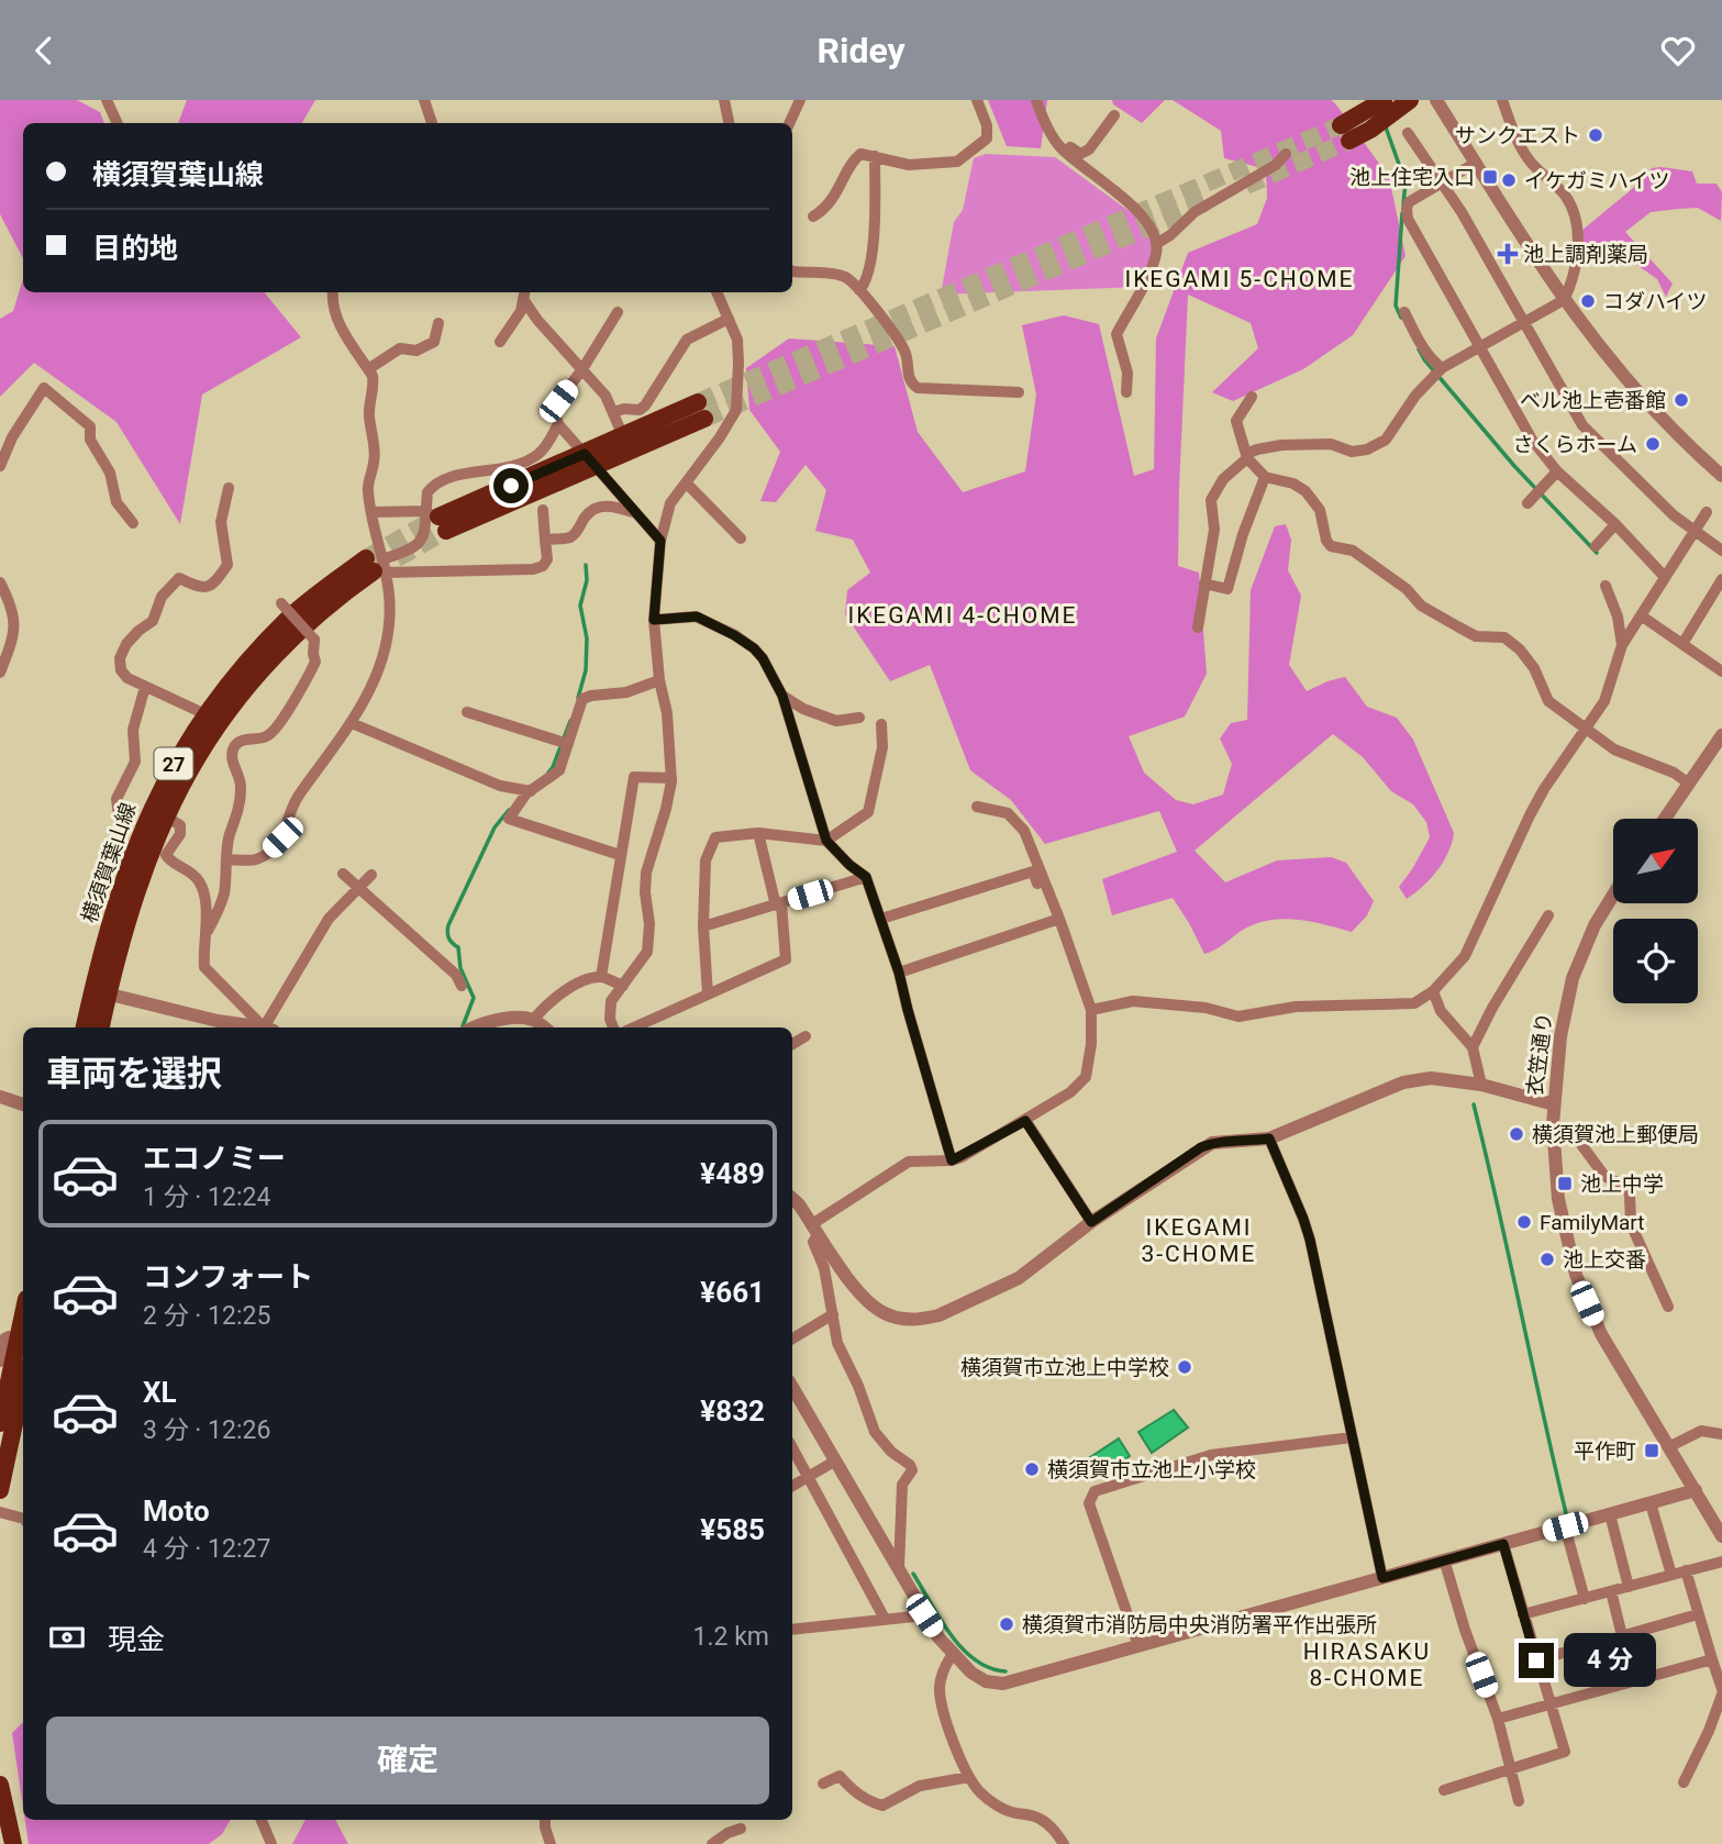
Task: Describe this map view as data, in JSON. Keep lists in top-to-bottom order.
{
  "streets": {
    "main road": ["27", "横須賀葉山線"],
    "street": ["衣笠通り"]
  },
  "districts": [
    "IKEGAMI 5-CHOME",
    "IKEGAMI 4-CHOME",
    "IKEGAMI 3-CHOME",
    "HIRASAKU 8-CHOME"
  ],
  "places": {
    "other": [
      "サンクエスト",
      "イケガミハイツ",
      "コダハイツ",
      "ベル池上壱番館",
      "さくらホーム",
      "横須賀池上郵便局",
      "FamilyMart",
      "池上交番",
      "横須賀市立池上中学校",
      "横須賀市立池上小学校",
      "横須賀市消防局中央消防署平作出張所"
    ],
    "transit": ["池上住宅入口", "池上中学", "平作町"],
    "health": ["池上調剤薬局"]
  },
  "north": "top right",
  "page": {
    "header": "Ridey",
    "banner": ["横須賀葉山線", "目的地"],
    "heading": "車両を選択",
    "list": [
      {
        "name": "エコノミー",
        "note": "1 分 · 12:24",
        "value": "¥489"
      },
      {
        "name": "コンフォート",
        "note": "2 分 · 12:25",
        "value": "¥661"
      },
      {
        "name": "XL",
        "note": "3 分 · 12:26",
        "value": "¥832"
      },
      {
        "name": "Moto",
        "note": "4 分 · 12:27",
        "value": "¥585"
      }
    ],
    "pay": ["現金", "1.2 km"],
    "bubble": "4 分",
    "buttons": "確定"
  }
}
